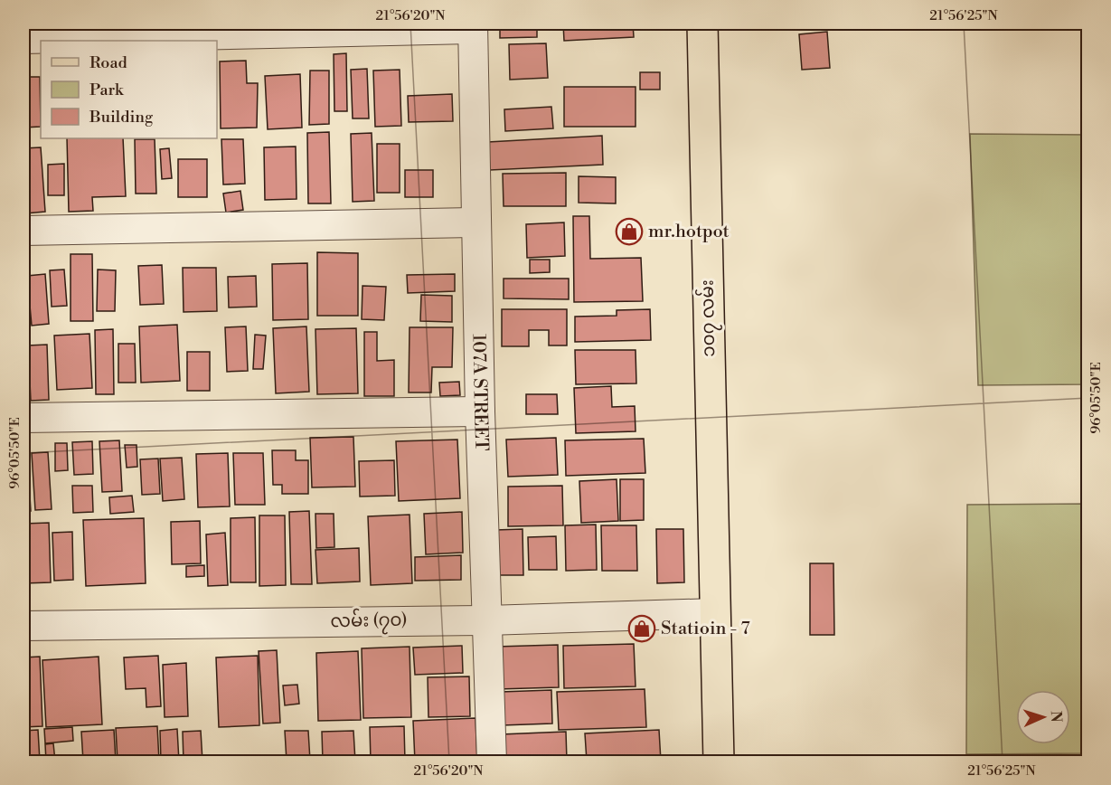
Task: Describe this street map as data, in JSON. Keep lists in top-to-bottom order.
{
  "streets": {
    "main road": ["၁၀၇ လမ်း"],
    "street": ["107A STREET", "လမ်း (၇၀)"]
  },
  "crossings": [
    ["၁၀၇ လမ်း", "လမ်း (၇၀)"],
    ["107A STREET", "လမ်း (၇၀)"]
  ],
  "places": {
    "shop": ["mr.hotpot", "Statioin - 7"]
  },
  "legend": ["Road", "Park", "Building"],
  "north": "right",
  "coordinates": ["21°56'20\"N", "21°56'25\"N", "96°05'50\"E"]
}
